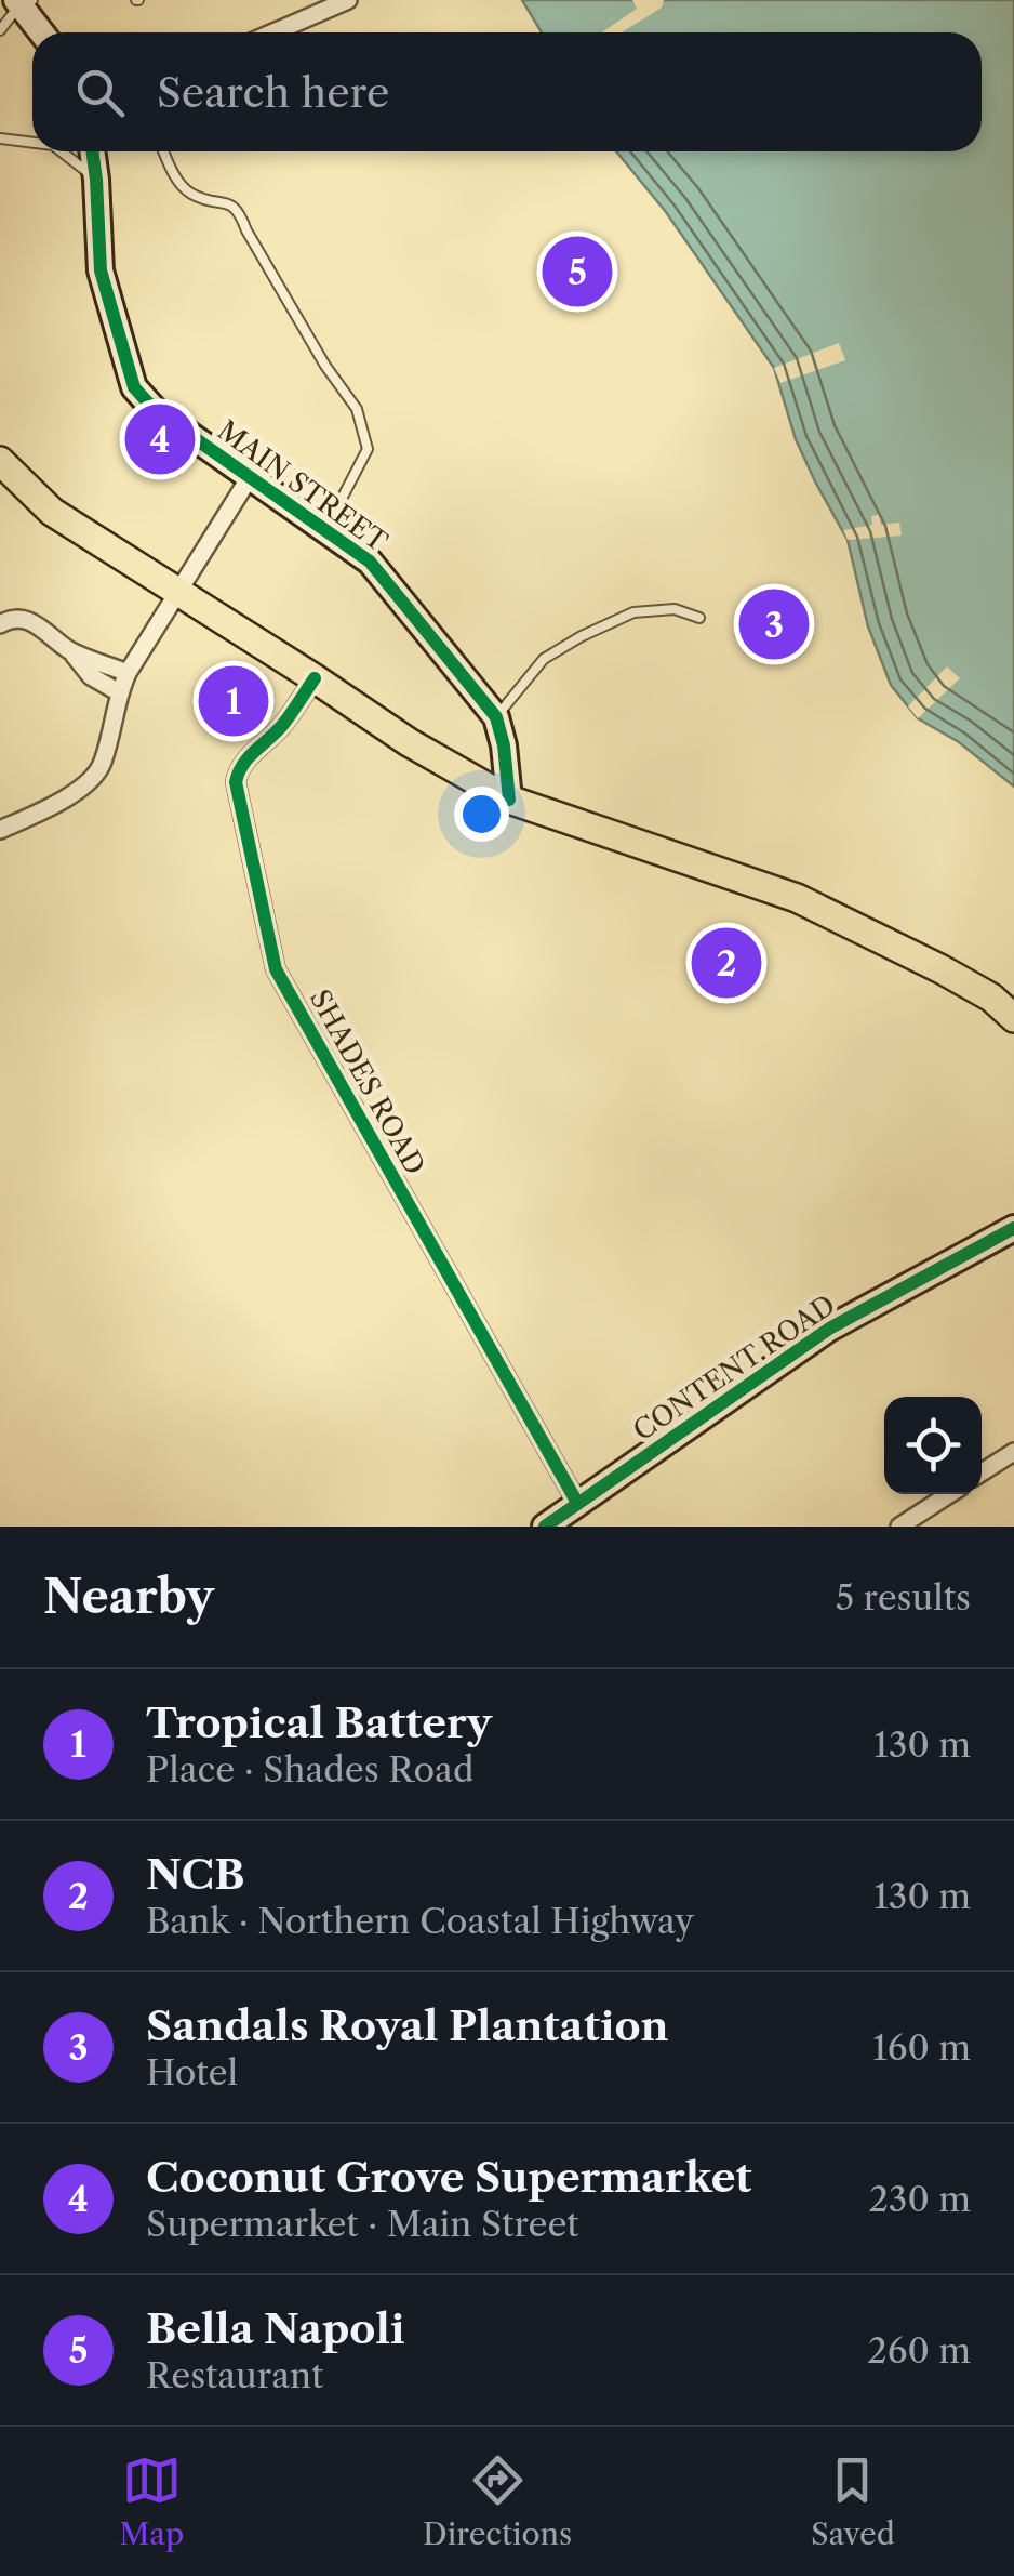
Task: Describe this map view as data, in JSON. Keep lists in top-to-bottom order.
{
  "streets": {
    "street": ["MAIN STREET", "SHADES ROAD", "CONTENT ROAD"]
  },
  "crossings": [
    ["SHADES ROAD", "CONTENT ROAD"]
  ],
  "page": {
    "search": "Search here",
    "pins": [
      "5",
      "4",
      "3",
      "1",
      "2"
    ],
    "heading": ["Nearby", "5 results"],
    "list": [
      {
        "mark": "1",
        "name": "Tropical Battery",
        "note": "Place · Shades Road",
        "value": "130 m"
      },
      {
        "mark": "2",
        "name": "NCB",
        "note": "Bank · Northern Coastal Highway",
        "value": "130 m"
      },
      {
        "mark": "3",
        "name": "Sandals Royal Plantation",
        "note": "Hotel",
        "value": "160 m"
      },
      {
        "mark": "4",
        "name": "Coconut Grove Supermarket",
        "note": "Supermarket · Main Street",
        "value": "230 m"
      },
      {
        "mark": "5",
        "name": "Bella Napoli",
        "note": "Restaurant",
        "value": "260 m"
      }
    ],
    "nav": ["Map", "Directions", "Saved"]
  }
}
